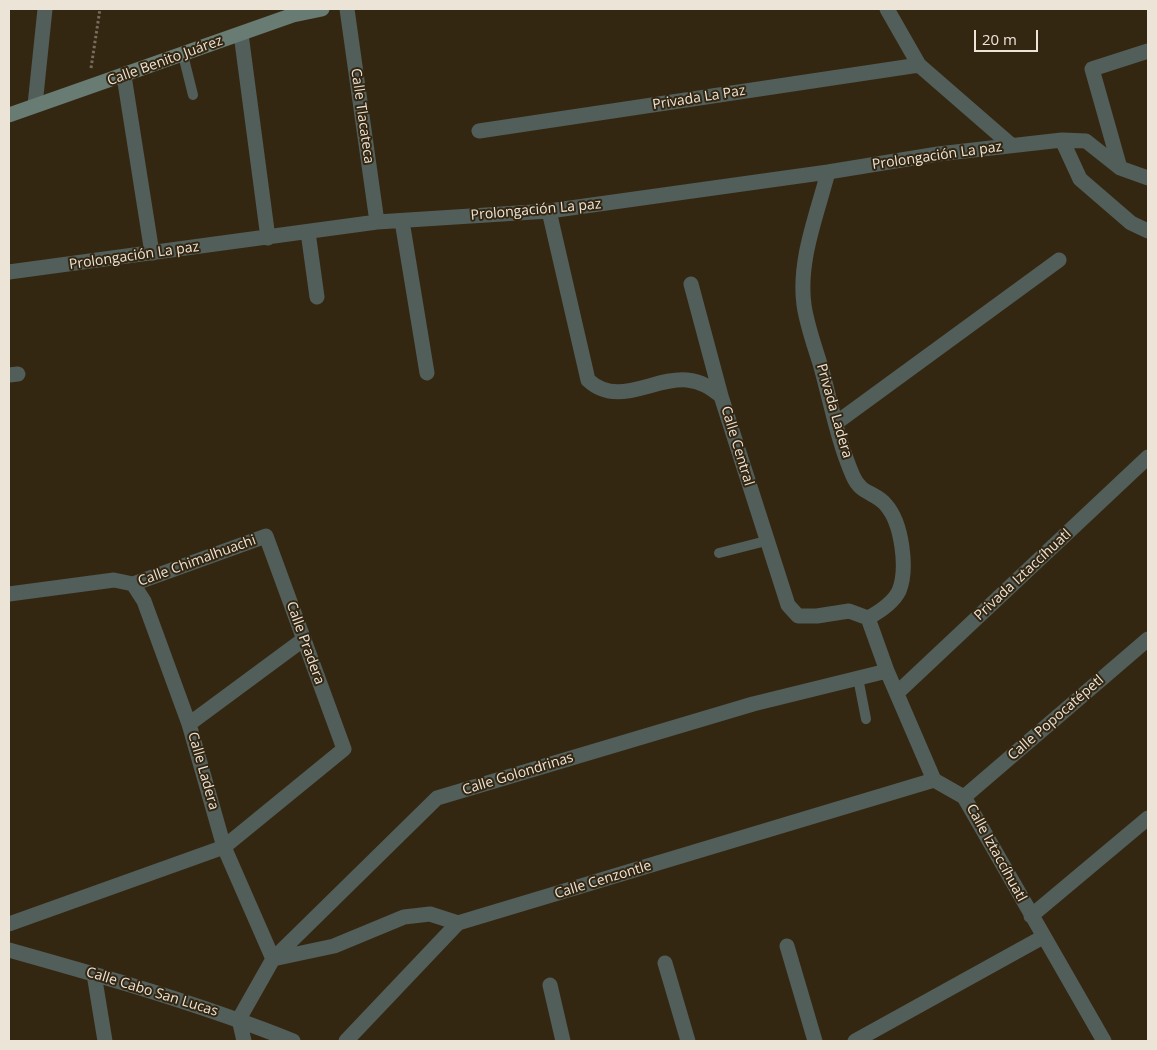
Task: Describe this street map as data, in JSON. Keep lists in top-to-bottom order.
{
  "streets": {
    "main road": ["Calle Benito Juárez"],
    "street": [
      "Privada La Paz",
      "Calle Tlacateca",
      "Prolongación La paz",
      "Privada Ladera",
      "Calle Central",
      "Calle Chimalhuachi",
      "Privada Iztaccíhuatl",
      "Calle Pradera",
      "Calle Popocatépetl",
      "Calle Ladera",
      "Calle Golondrinas",
      "Calle Iztaccíhuatl",
      "Calle Cenzontle",
      "Calle Cabo San Lucas"
    ]
  },
  "crossings": [
    ["Calle Tlacateca", "Prolongación La paz"],
    ["Prolongación La paz", "Privada Ladera"],
    ["Prolongación La paz", "Calle Central"],
    ["Privada Ladera", "Calle Central"],
    ["Calle Chimalhuachi", "Calle Pradera"],
    ["Calle Chimalhuachi", "Calle Ladera"],
    ["Calle Pradera", "Calle Ladera"],
    ["Calle Popocatépetl", "Calle Iztaccíhuatl"],
    ["Calle Ladera", "Calle Golondrinas"],
    ["Calle Golondrinas", "Calle Cabo San Lucas"],
    ["Calle Iztaccíhuatl", "Calle Cenzontle"]
  ],
  "scale_bar": "20 m"
}
